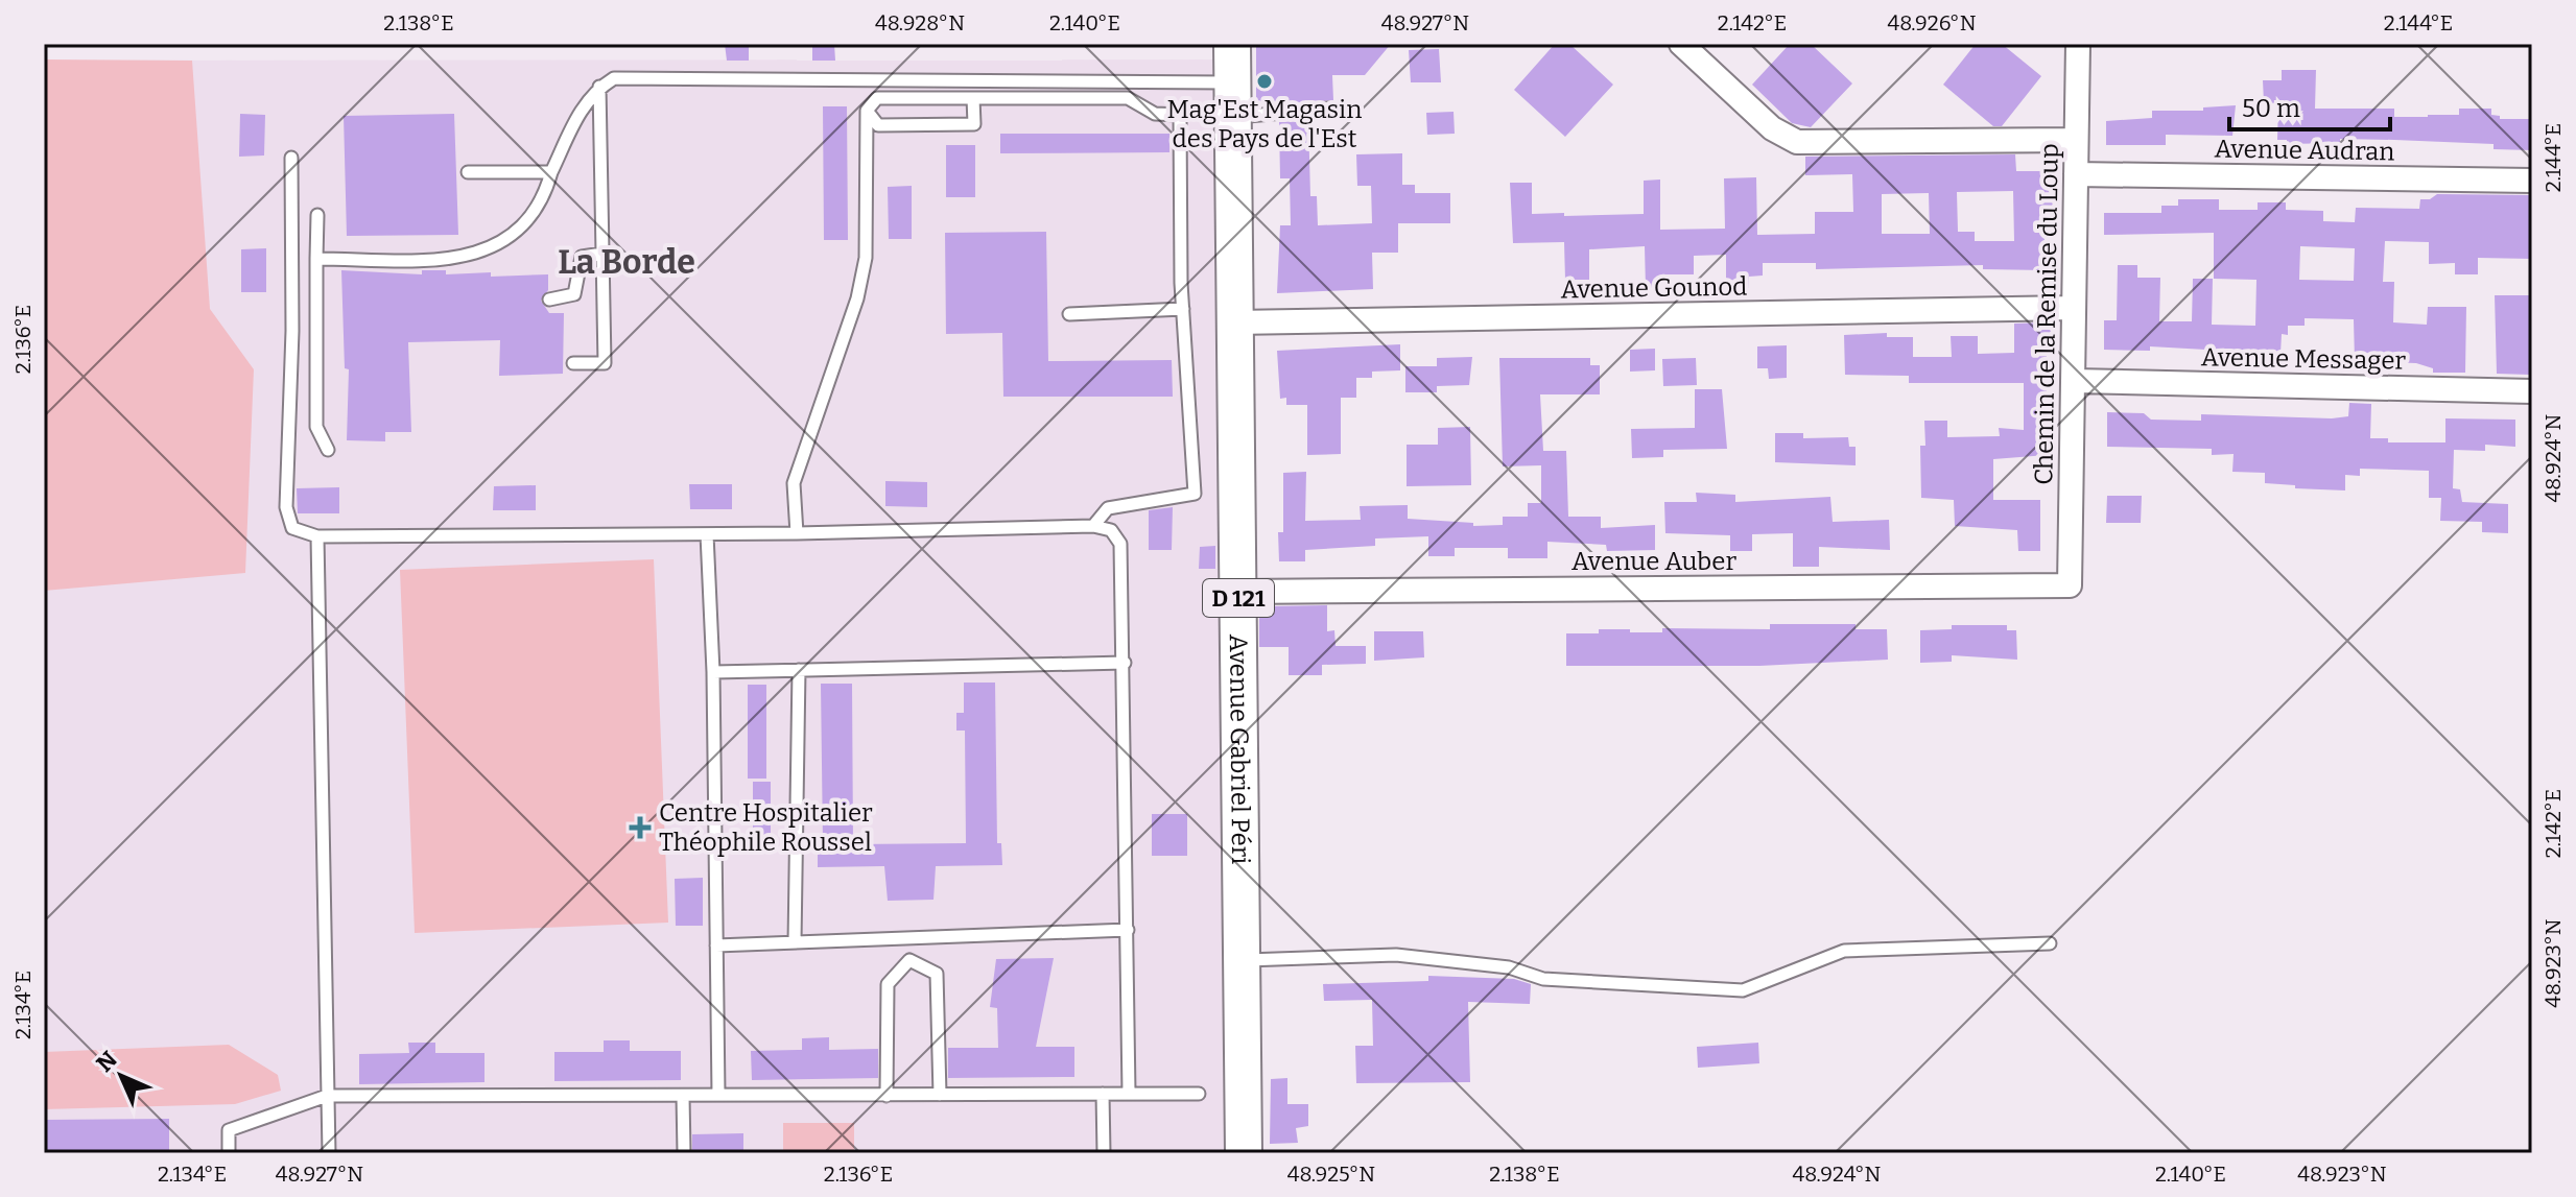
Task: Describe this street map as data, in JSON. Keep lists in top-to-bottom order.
{
  "streets": {
    "main road": ["D 121", "Avenue Gabriel Péri"],
    "street": [
      "Avenue Audran",
      "Avenue Gounod",
      "Chemin de la Remise du Loup",
      "Avenue Messager",
      "Avenue Auber"
    ]
  },
  "crossings": [
    ["Avenue Audran", "Chemin de la Remise du Loup"],
    ["Avenue Gounod", "Chemin de la Remise du Loup"],
    ["Avenue Gounod", "Avenue Gabriel Péri"],
    ["Chemin de la Remise du Loup", "Avenue Messager"],
    ["Chemin de la Remise du Loup", "Avenue Auber"],
    ["Avenue Auber", "Avenue Gabriel Péri"]
  ],
  "districts": ["La Borde"],
  "places": {
    "other": ["Mag'Est Magasin des Pays de l'Est"],
    "health": ["Centre Hospitalier Théophile Roussel"]
  },
  "scale_bar": "50 m",
  "north": "top left",
  "coordinates": [
    "2.138°E",
    "48.928°N",
    "2.140°E",
    "48.927°N",
    "2.142°E",
    "48.926°N",
    "2.144°E",
    "2.136°E",
    "48.924°N",
    "48.923°N",
    "2.134°E",
    "48.925°N"
  ]
}
